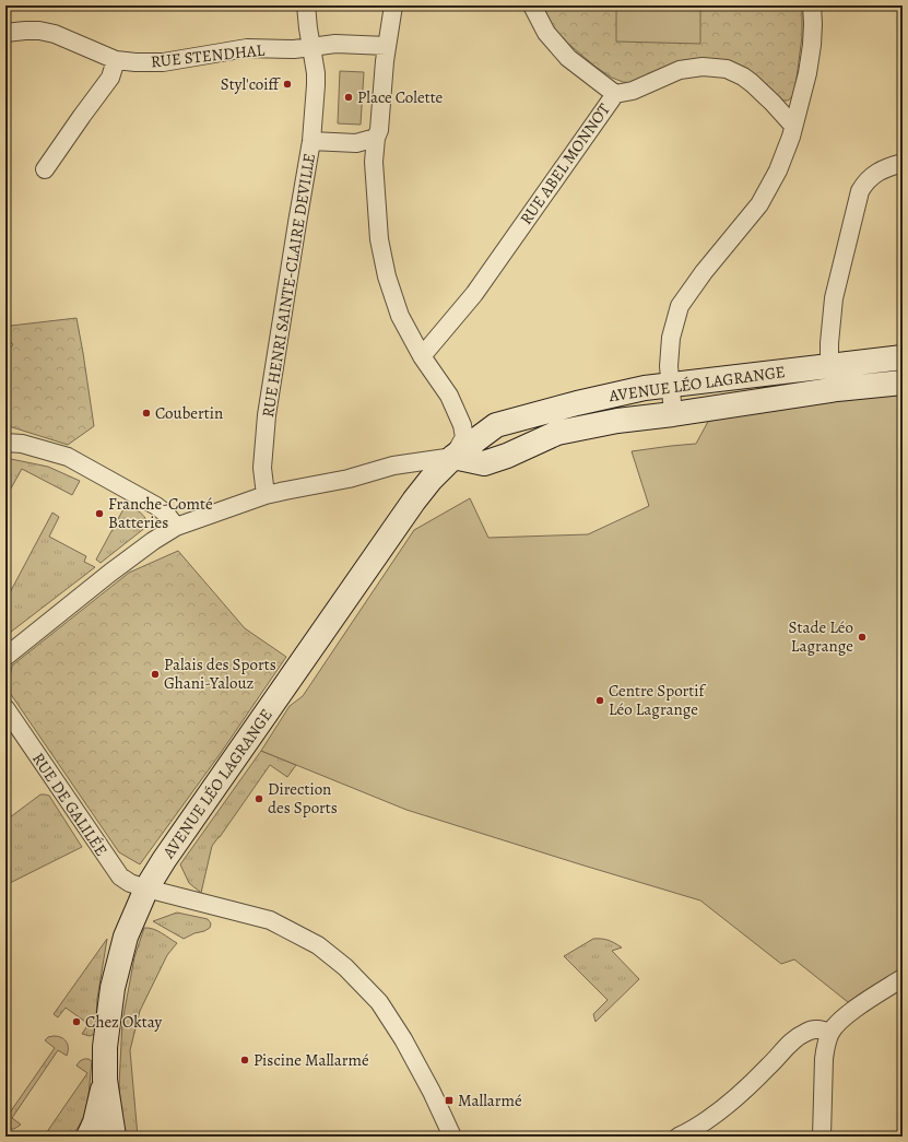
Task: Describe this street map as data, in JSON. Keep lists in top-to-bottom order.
{
  "streets": {
    "main road": ["AVENUE LÉO LAGRANGE"],
    "street": [
      "RUE STENDHAL",
      "RUE ABEL MONNOT",
      "RUE HENRI SAINTE-CLAIRE DEVILLE",
      "RUE DE GALILÉE"
    ]
  },
  "crossings": [
    ["AVENUE LÉO LAGRANGE", "RUE DE GALILÉE"]
  ],
  "places": {
    "other": [
      "Styl'coiff",
      "Place Colette",
      "Coubertin",
      "Franche-Comté Batteries",
      "Stade Léo Lagrange",
      "Palais des Sports Ghani-Yalouz",
      "Centre Sportif Léo Lagrange",
      "Direction des Sports",
      "Chez Oktay",
      "Piscine Mallarmé"
    ],
    "transit": ["Mallarmé"]
  }
}
